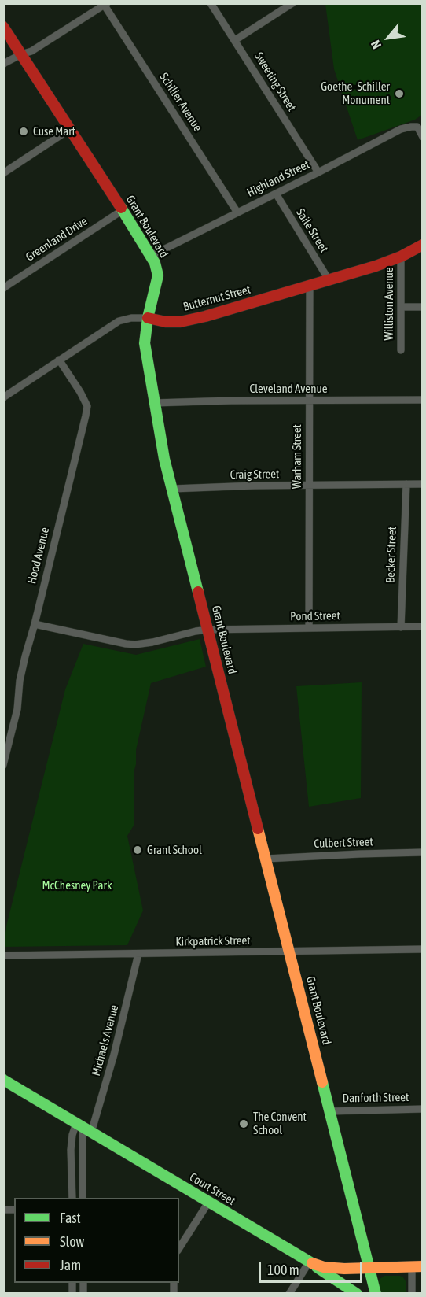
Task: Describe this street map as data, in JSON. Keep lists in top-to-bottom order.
{
  "streets": {
    "street": [
      "Sweeting Street",
      "Schiller Avenue",
      "Highland Street",
      "Grant Boulevard",
      "Saile Street",
      "Greenland Drive",
      "Butternut Street",
      "Williston Avenue",
      "Cleveland Avenue",
      "Warham Street",
      "Craig Street",
      "Becker Street",
      "Hood Avenue",
      "Pond Street",
      "Culbert Street",
      "Kirkpatrick Street",
      "Michaels Avenue",
      "Danforth Street",
      "Court Street"
    ]
  },
  "crossings": [
    ["Sweeting Street", "Highland Street"],
    ["Schiller Avenue", "Highland Street"],
    ["Highland Street", "Grant Boulevard"],
    ["Highland Street", "Saile Street"],
    ["Grant Boulevard", "Greenland Drive"],
    ["Grant Boulevard", "Butternut Street"],
    ["Grant Boulevard", "Cleveland Avenue"],
    ["Grant Boulevard", "Craig Street"],
    ["Grant Boulevard", "Pond Street"],
    ["Grant Boulevard", "Culbert Street"],
    ["Grant Boulevard", "Kirkpatrick Street"],
    ["Grant Boulevard", "Danforth Street"],
    ["Grant Boulevard", "Court Street"],
    ["Saile Street", "Butternut Street"],
    ["Butternut Street", "Williston Avenue"],
    ["Butternut Street", "Warham Street"],
    ["Butternut Street", "Hood Avenue"],
    ["Cleveland Avenue", "Warham Street"],
    ["Warham Street", "Craig Street"],
    ["Warham Street", "Pond Street"],
    ["Craig Street", "Becker Street"],
    ["Becker Street", "Pond Street"],
    ["Hood Avenue", "Pond Street"],
    ["Kirkpatrick Street", "Michaels Avenue"],
    ["Michaels Avenue", "Court Street"]
  ],
  "parks": ["McChesney Park"],
  "places": [
    "Goethe–Schiller Monument",
    "Cuse Mart",
    "Grant School",
    "The Convent School"
  ],
  "legend": ["Fast", "Slow", "Jam"],
  "scale_bar": "100 m",
  "north": "bottom left"
}
